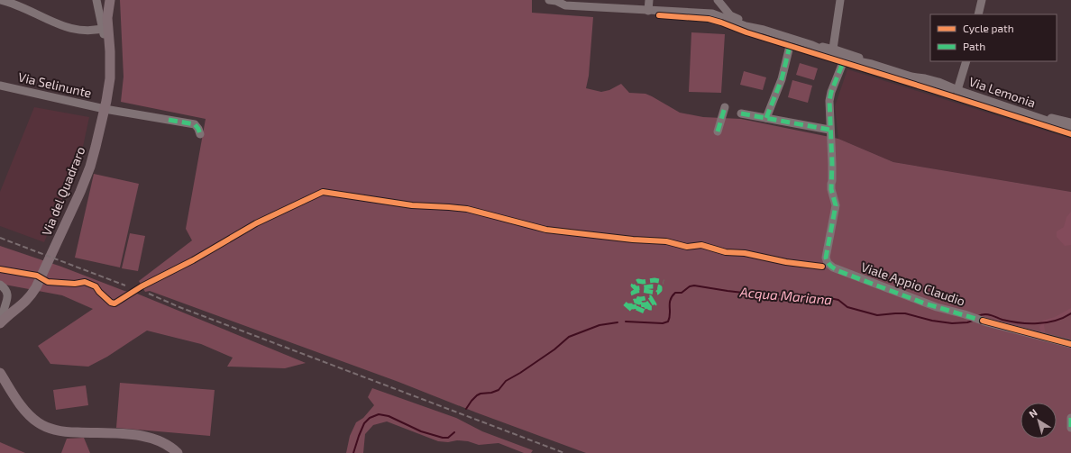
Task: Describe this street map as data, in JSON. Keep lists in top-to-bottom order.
{
  "streets": {
    "main road": ["Via del Quadraro"],
    "street": ["Via Selinunte", "Via Lemonia", "Viale Appio Claudio"]
  },
  "crossings": [
    ["Via Selinunte", "Via del Quadraro"],
    ["Via Lemonia", "Viale Appio Claudio"]
  ],
  "water": ["Acqua Mariana"],
  "legend": ["Cycle path", "Path"],
  "north": "top left"
}
